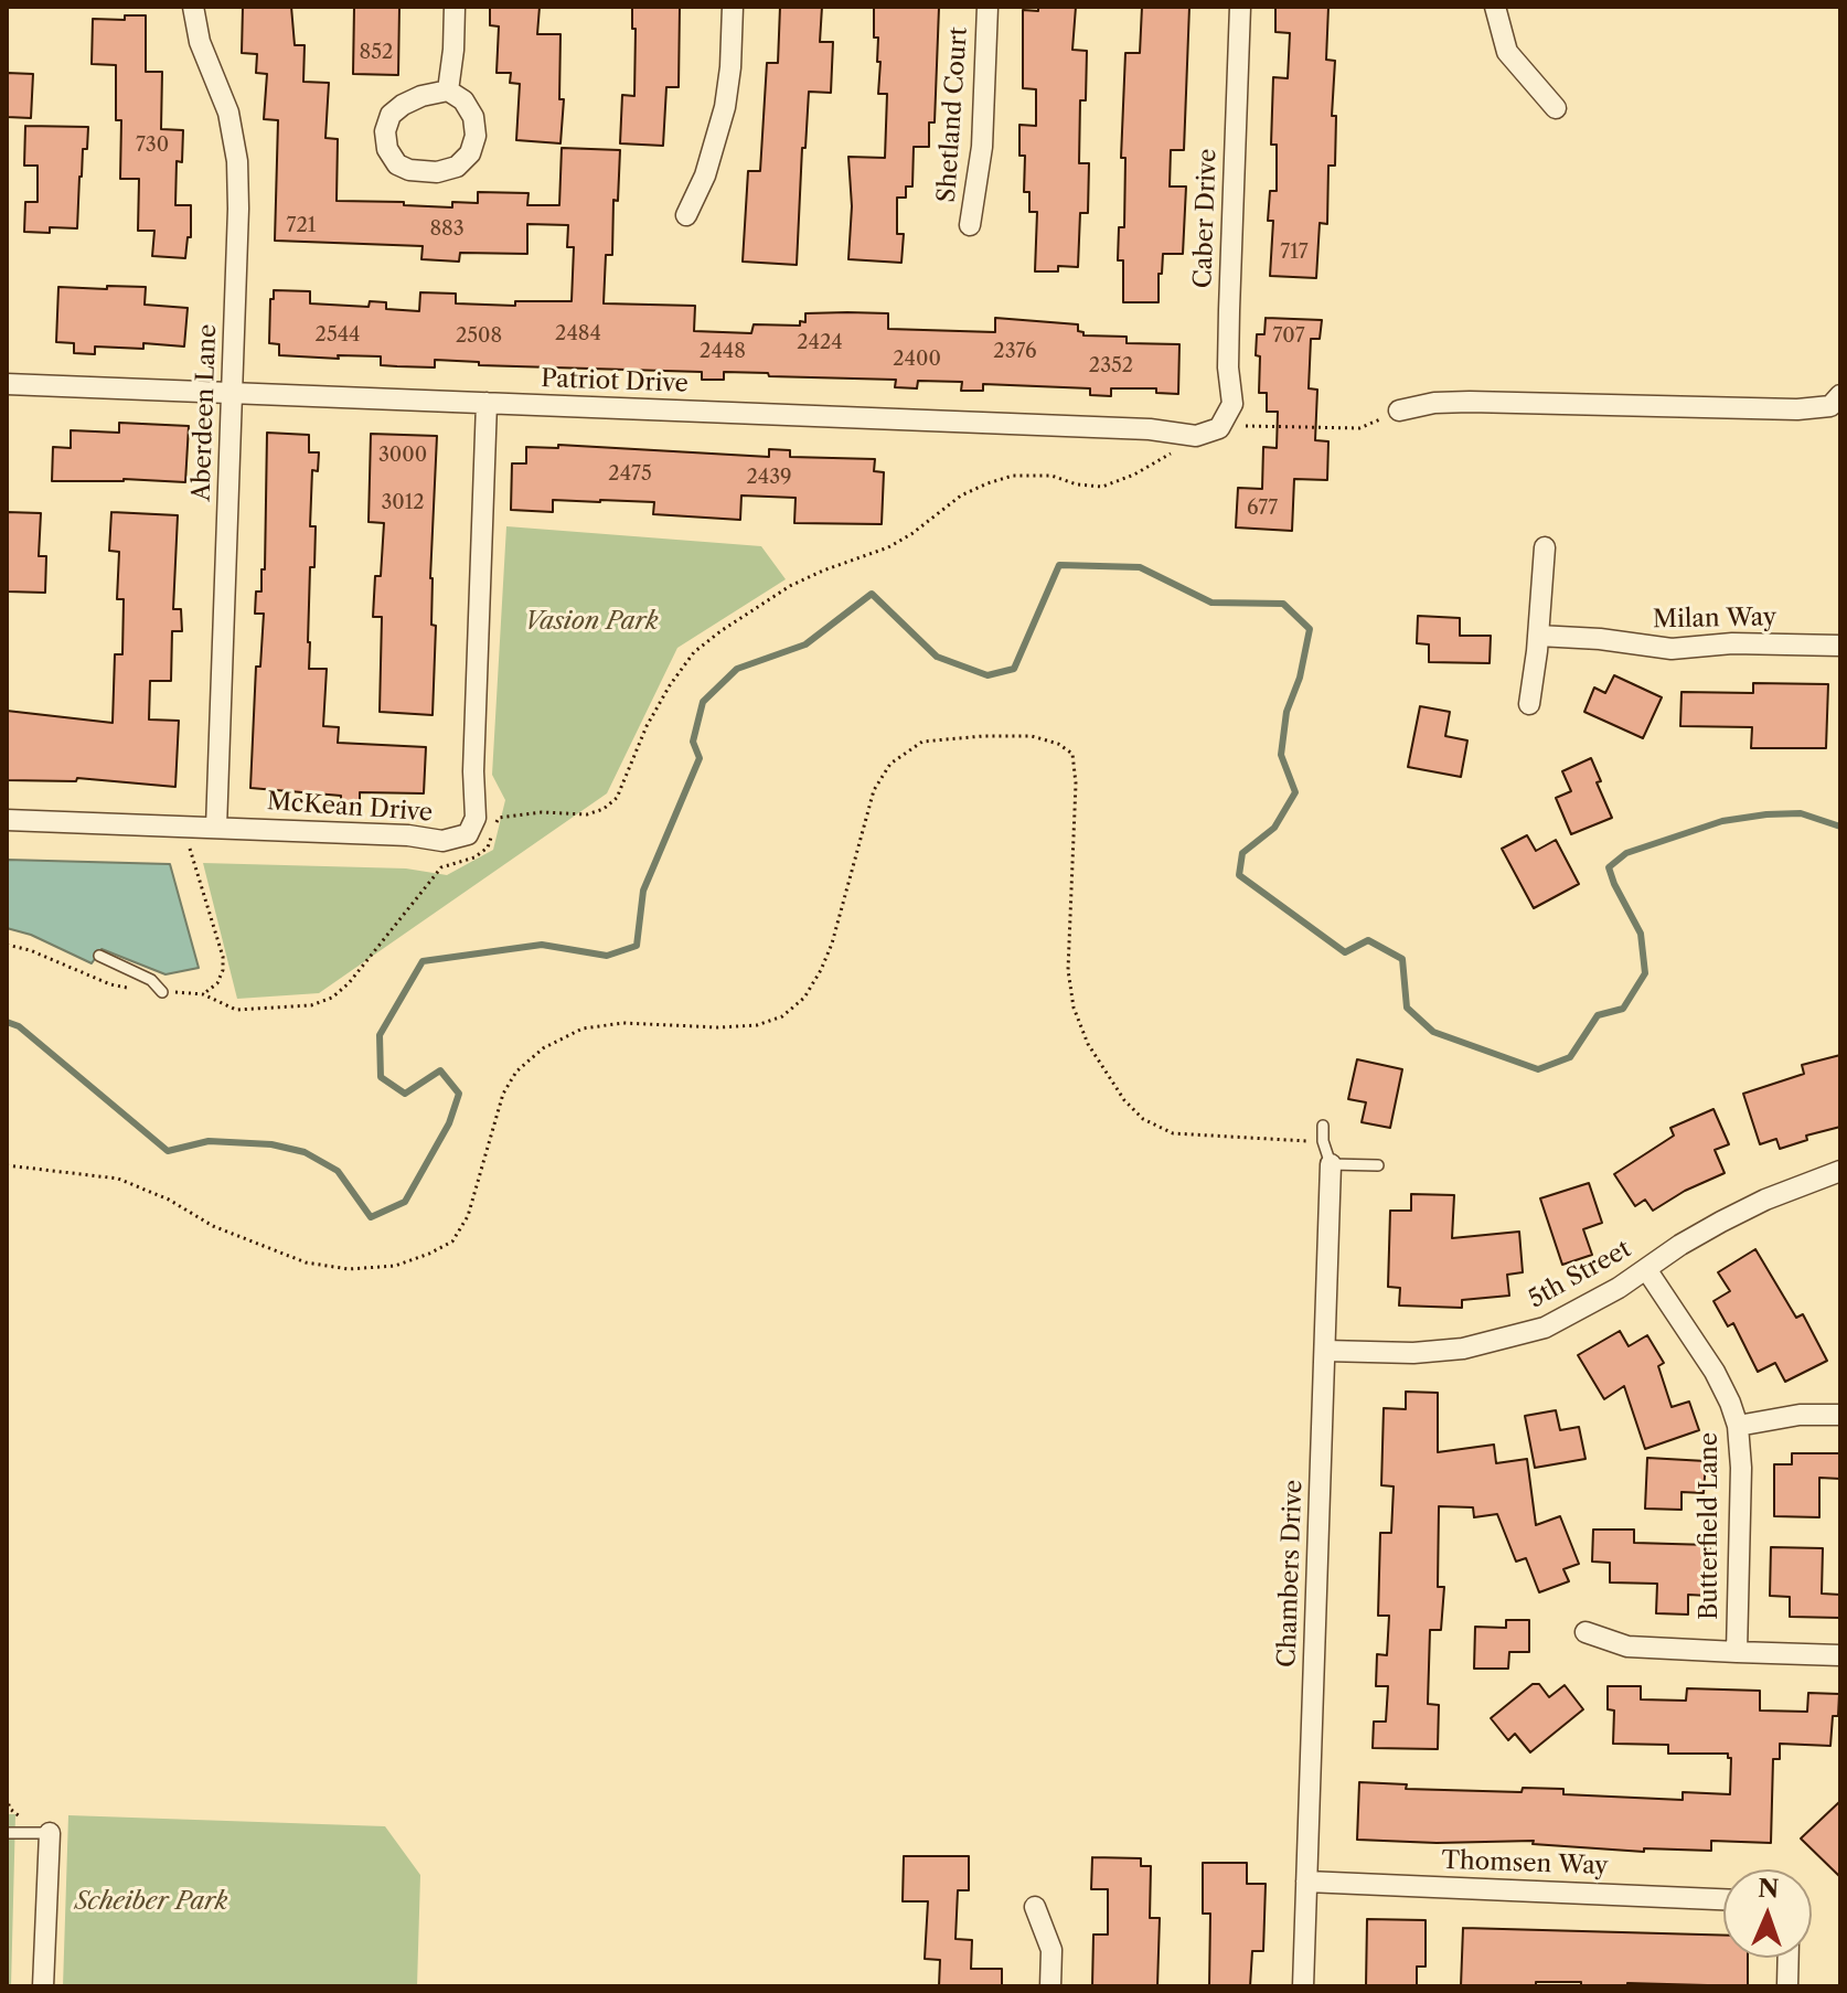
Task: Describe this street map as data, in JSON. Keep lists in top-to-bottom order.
{
  "streets": {
    "street": [
      "Shetland Court",
      "Caber Drive",
      "Patriot Drive",
      "Aberdeen Lane",
      "Milan Way",
      "McKean Drive",
      "5th Street",
      "Butterfield Lane",
      "Chambers Drive",
      "Thomsen Way"
    ]
  },
  "crossings": [
    ["Caber Drive", "Patriot Drive"],
    ["Patriot Drive", "Aberdeen Lane"],
    ["Patriot Drive", "McKean Drive"],
    ["Aberdeen Lane", "McKean Drive"],
    ["5th Street", "Butterfield Lane"],
    ["5th Street", "Chambers Drive"],
    ["Chambers Drive", "Thomsen Way"]
  ],
  "parks": ["Vasion Park", "Scheiber Park"],
  "house_numbers": [
    "852",
    "730",
    "721",
    "883",
    "717",
    "2484",
    "2544",
    "2508",
    "707",
    "2424",
    "2448",
    "2376",
    "2400",
    "2352",
    "3000",
    "2475",
    "2439",
    "3012",
    "677"
  ],
  "north": "top"
}
